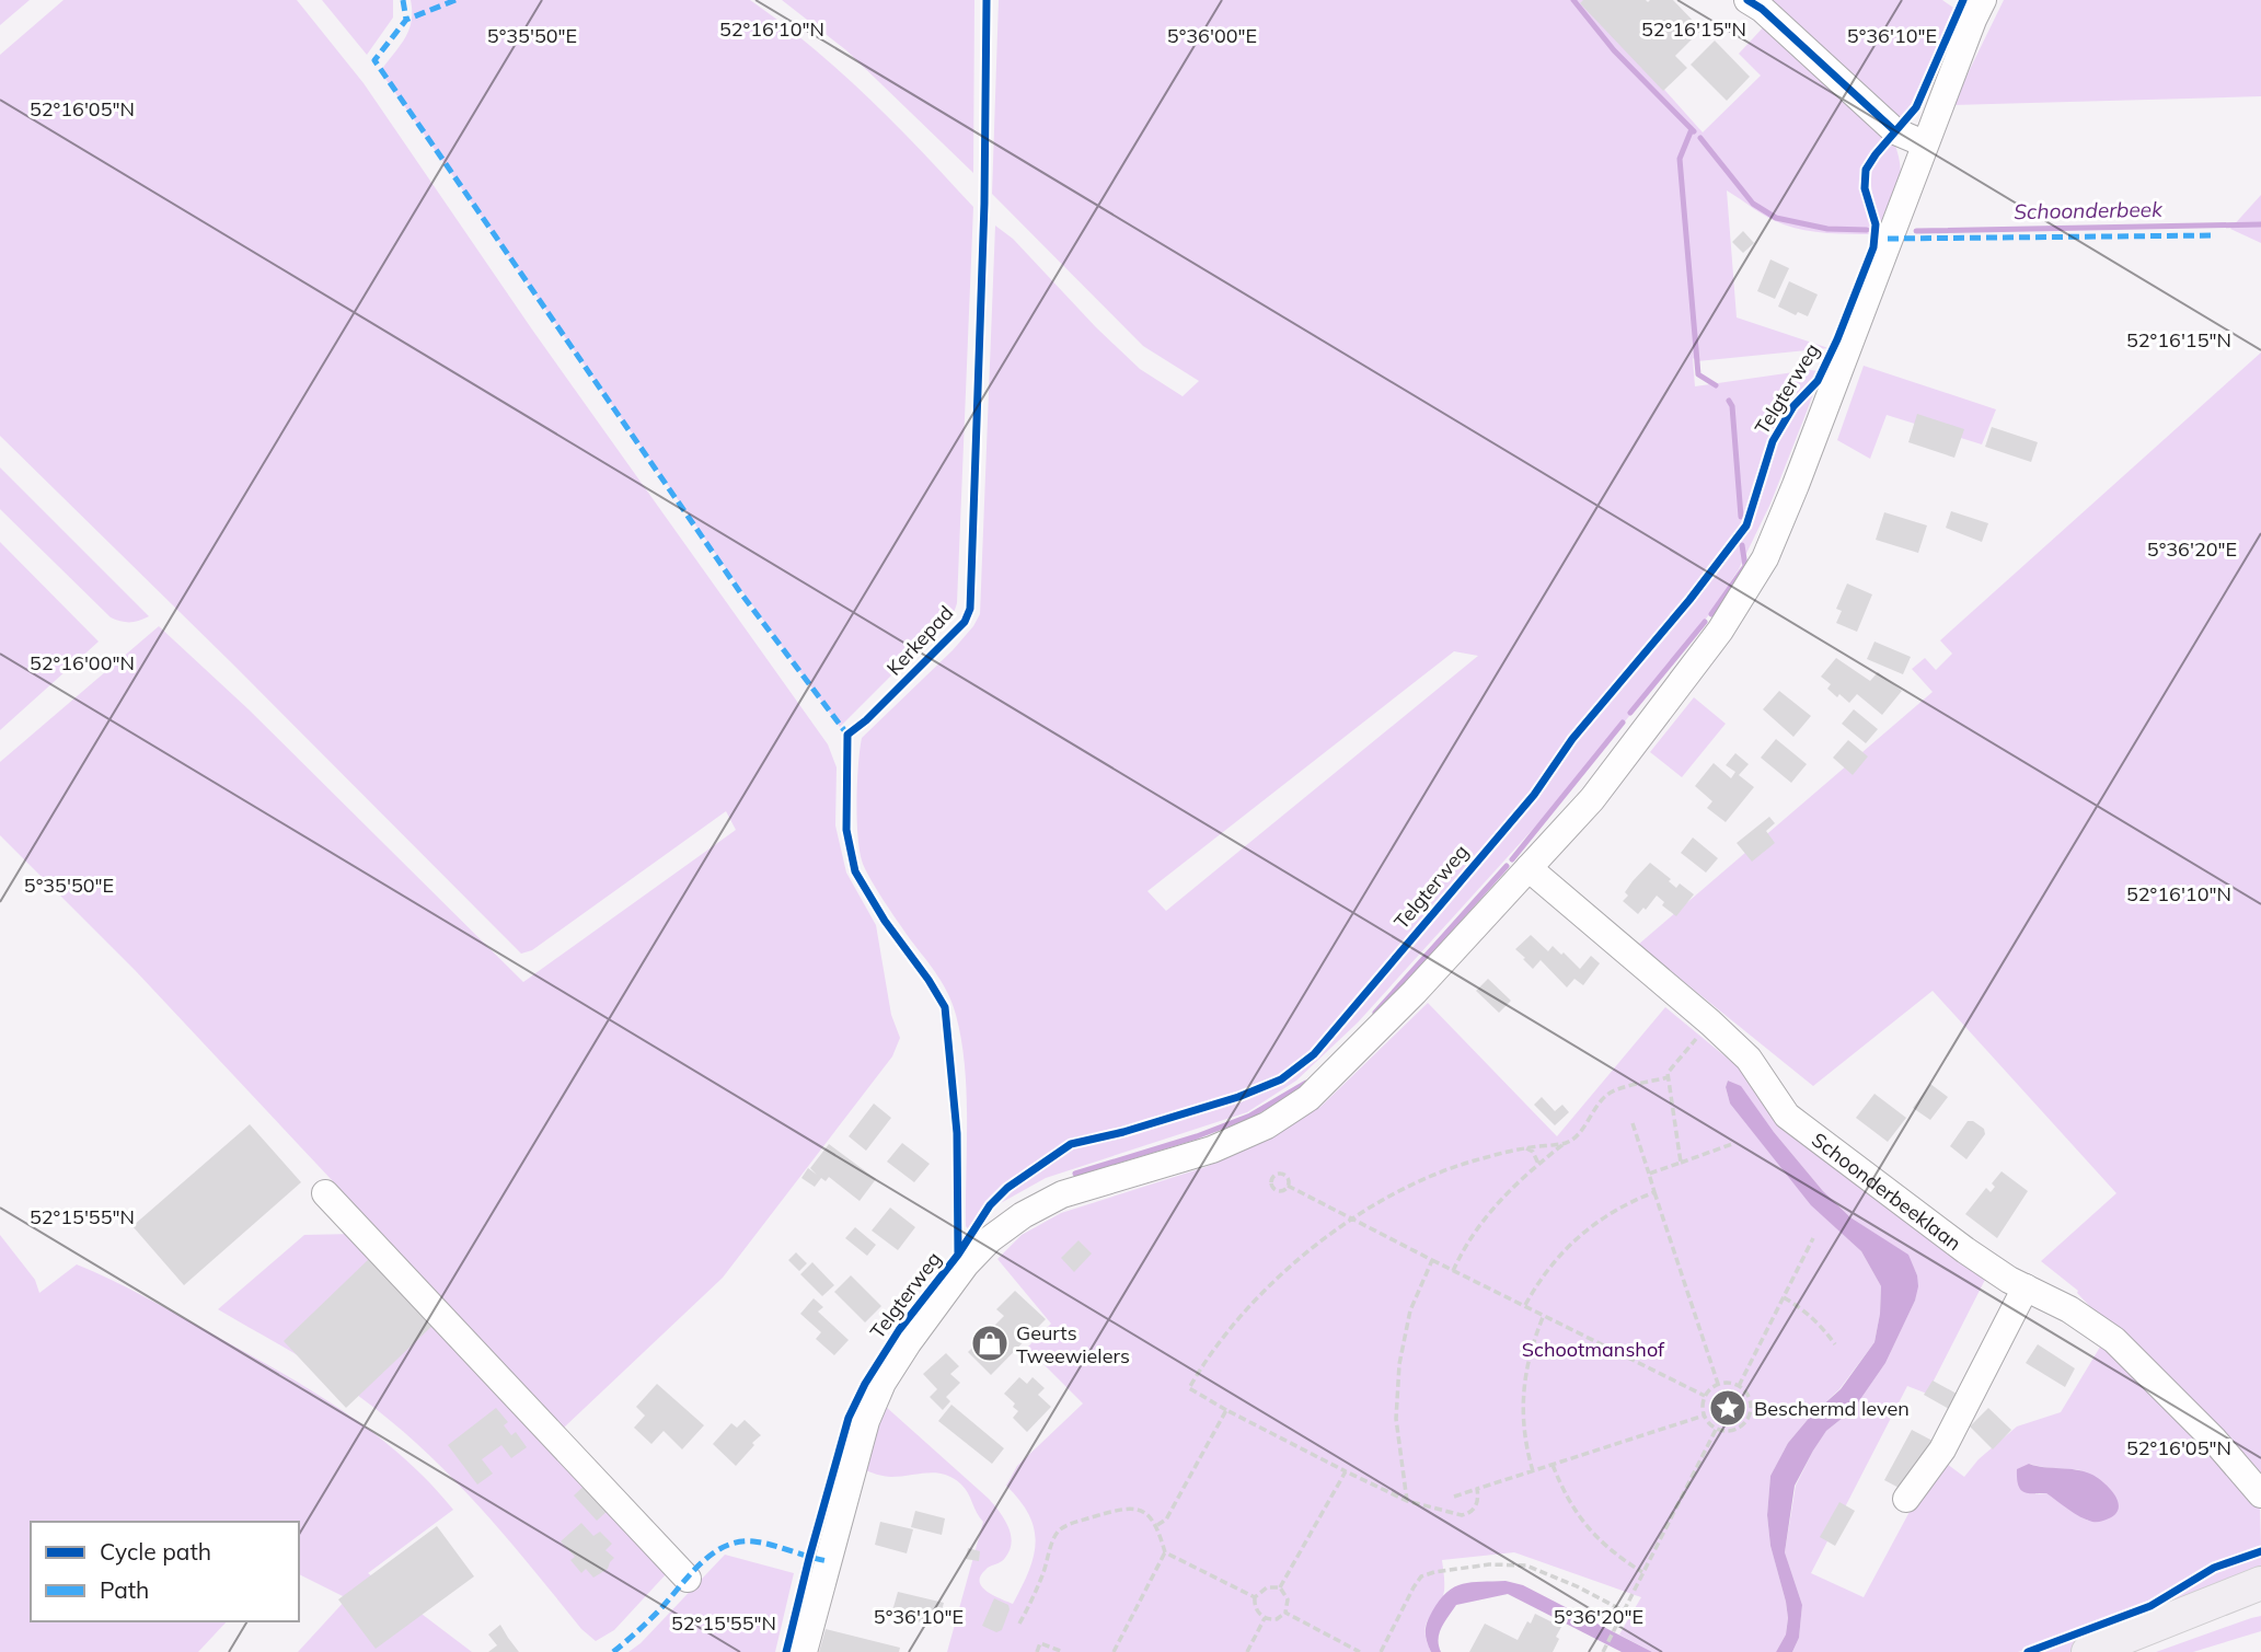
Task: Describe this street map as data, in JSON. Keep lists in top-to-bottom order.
{
  "streets": {
    "street": ["Telgterweg", "Schoonderbeeklaan"],
    "cycle path": ["Kerkepad"]
  },
  "crossings": [
    ["Telgterweg", "Schoonderbeeklaan"]
  ],
  "water": ["Schoonderbeek"],
  "parks": ["Schootmanshof"],
  "places": {
    "shop": ["Geurts Tweewielers"],
    "place": ["Beschermd leven"]
  },
  "legend": ["Cycle path", "Path"],
  "coordinates": [
    "52°16'10\"N",
    "52°16'15\"N",
    "5°35'50\"E",
    "5°36'00\"E",
    "5°36'10\"E",
    "52°16'05\"N",
    "5°36'20\"E",
    "52°16'00\"N",
    "52°15'55\"N"
  ]
}
